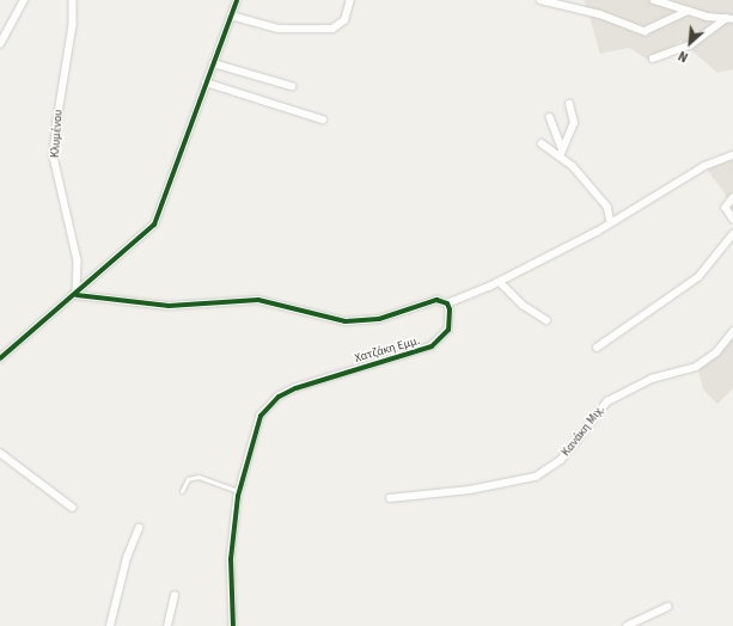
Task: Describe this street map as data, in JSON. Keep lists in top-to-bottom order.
{
  "streets": {
    "street": ["Κλυμένου", "Χατζάκη Εμμ.", "Κανάκη Μιχ."]
  },
  "north": "bottom left"
}
